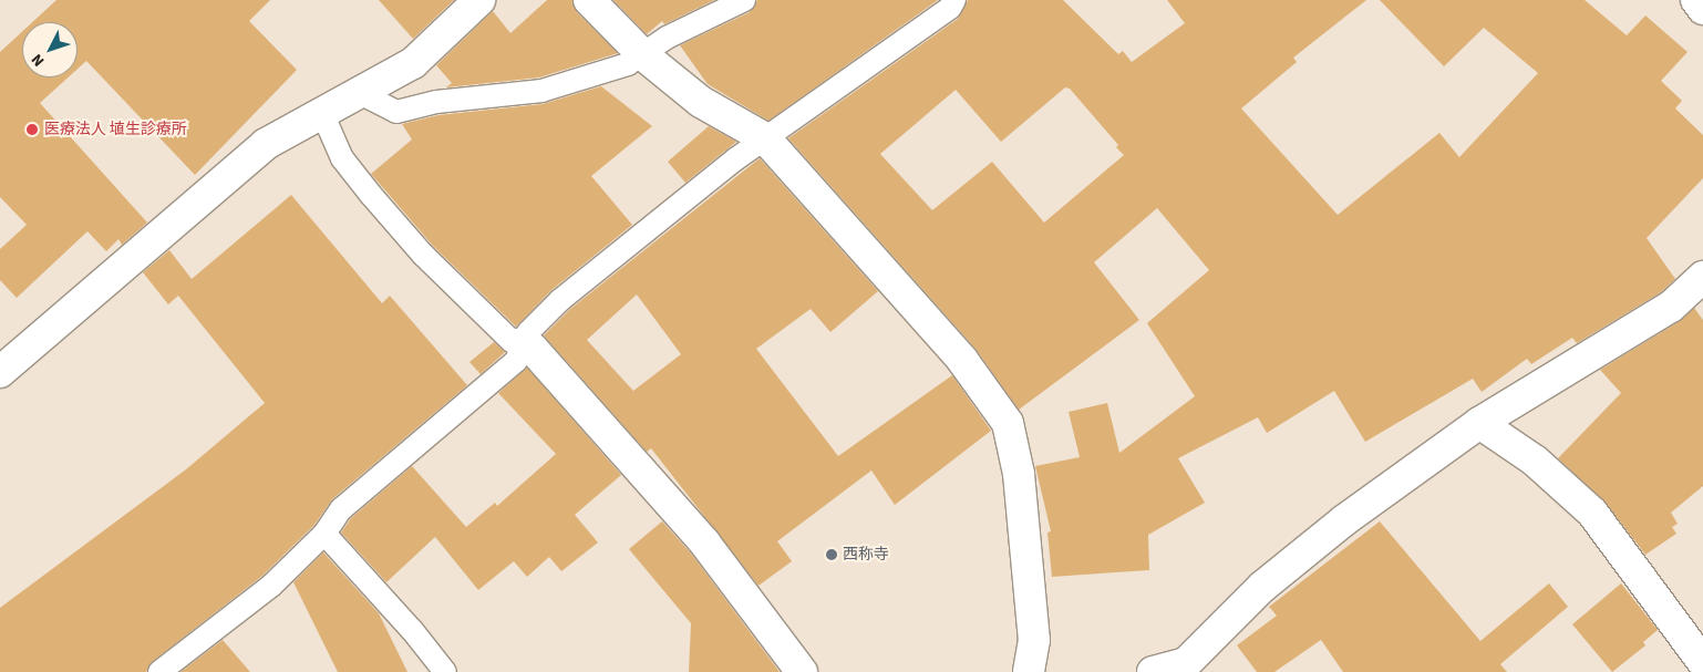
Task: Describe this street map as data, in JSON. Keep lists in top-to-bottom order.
{
  "places": ["医療法人 埴生診療所", "西称寺"],
  "north": "bottom left"
}
